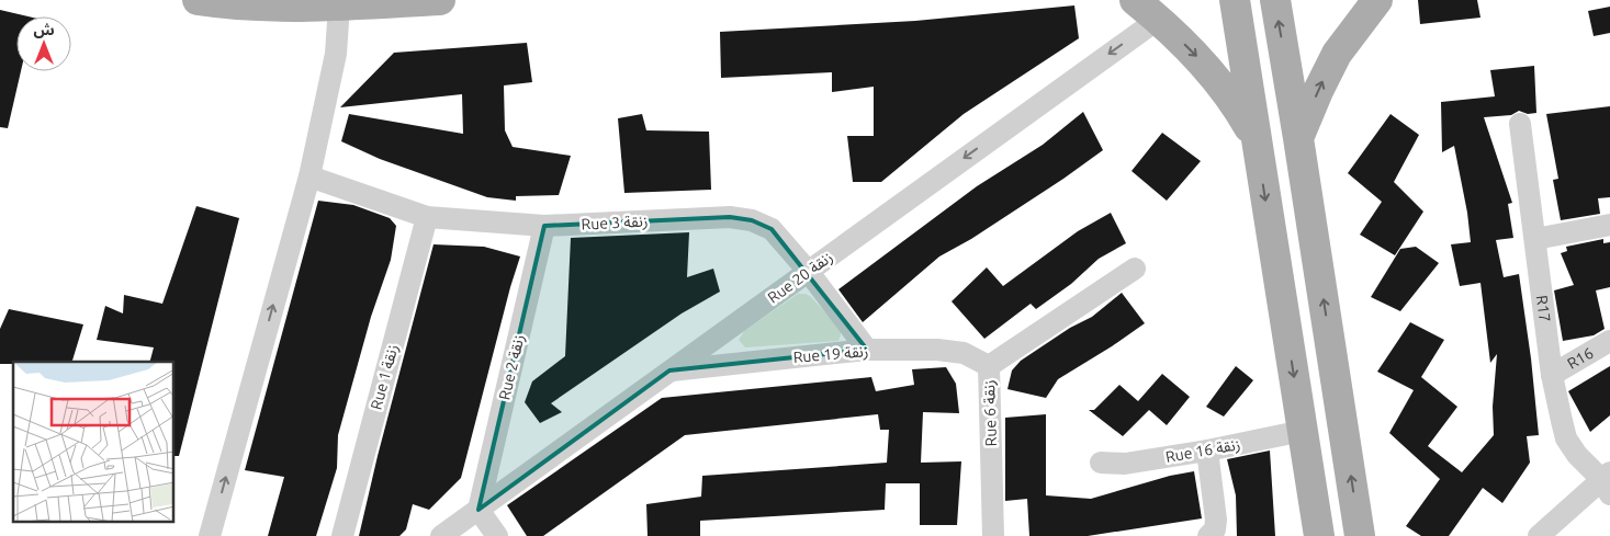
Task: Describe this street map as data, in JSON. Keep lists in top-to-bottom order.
{
  "streets": {
    "street": [
      "Rue 3 زنقة",
      "Rue 20 زنقة",
      "R17",
      "Rue 19 زنقة",
      "R16",
      "Rue 2 زنقة",
      "Rue 1 زنقة",
      "Rue 6 زنقة",
      "Rue 16 زنقة"
    ]
  },
  "crossings": [
    ["Rue 3 زنقة", "Rue 20 زنقة"],
    ["Rue 3 زنقة", "Rue 19 زنقة"],
    ["Rue 3 زنقة", "Rue 2 زنقة"],
    ["Rue 3 زنقة", "Rue 1 زنقة"],
    ["Rue 20 زنقة", "Rue 19 زنقة"],
    ["Rue 20 زنقة", "Rue 2 زنقة"],
    ["R17", "R16"],
    ["Rue 19 زنقة", "Rue 6 زنقة"]
  ],
  "one_way": ["Rue 20 زنقة"],
  "north": "top"
}
